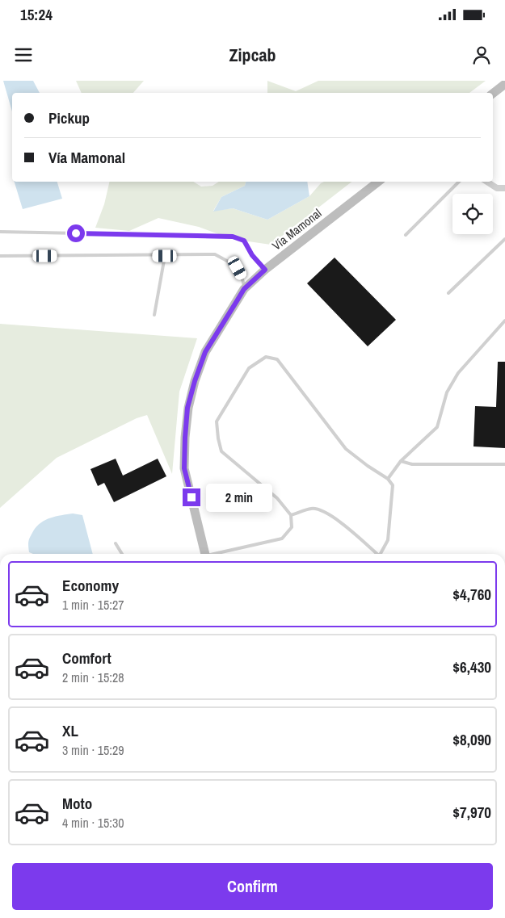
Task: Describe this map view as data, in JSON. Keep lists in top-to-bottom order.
{
  "streets": {
    "street": ["Vía Mamonal"]
  },
  "page": {
    "status": "15:24",
    "header": "Zipcab",
    "banner": ["Pickup", "Vía Mamonal"],
    "bubble": "2 min",
    "list": [
      {
        "name": "Economy",
        "note": "1 min · 15:27",
        "value": "$4,760"
      },
      {
        "name": "Comfort",
        "note": "2 min · 15:28",
        "value": "$6,430"
      },
      {
        "name": "XL",
        "note": "3 min · 15:29",
        "value": "$8,090"
      },
      {
        "name": "Moto",
        "note": "4 min · 15:30",
        "value": "$7,970"
      }
    ],
    "buttons": "Confirm"
  }
}
